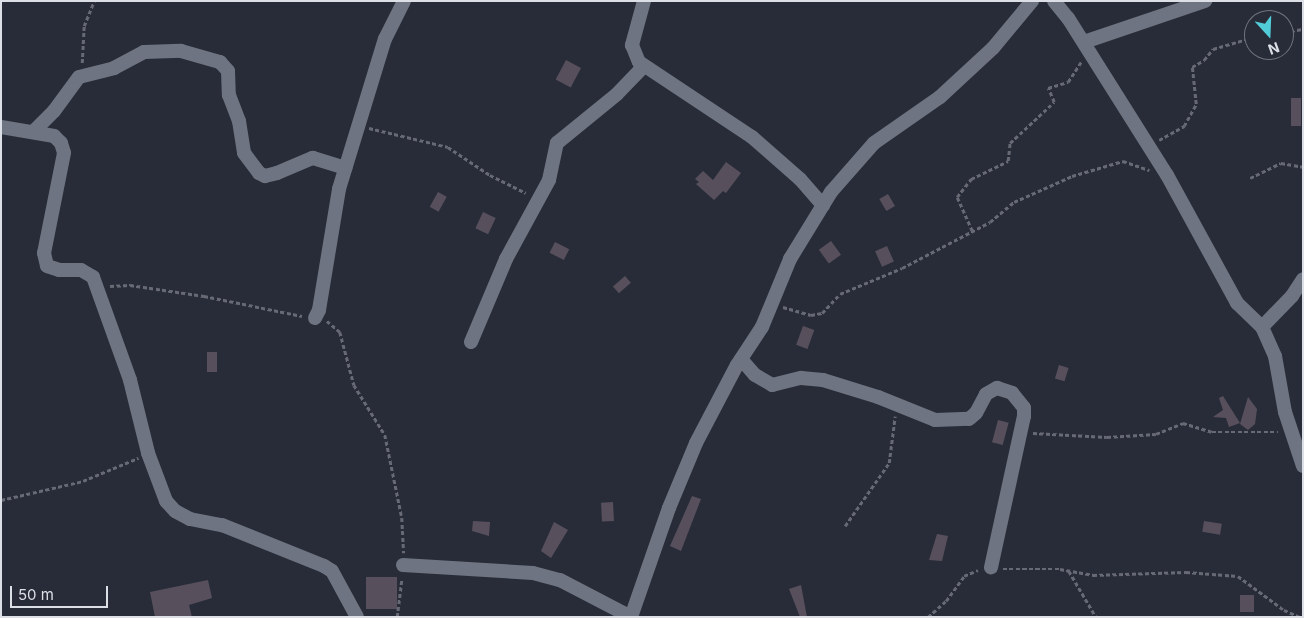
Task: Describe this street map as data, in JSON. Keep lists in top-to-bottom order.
{
  "scale_bar": "50 m",
  "north": "bottom"
}
